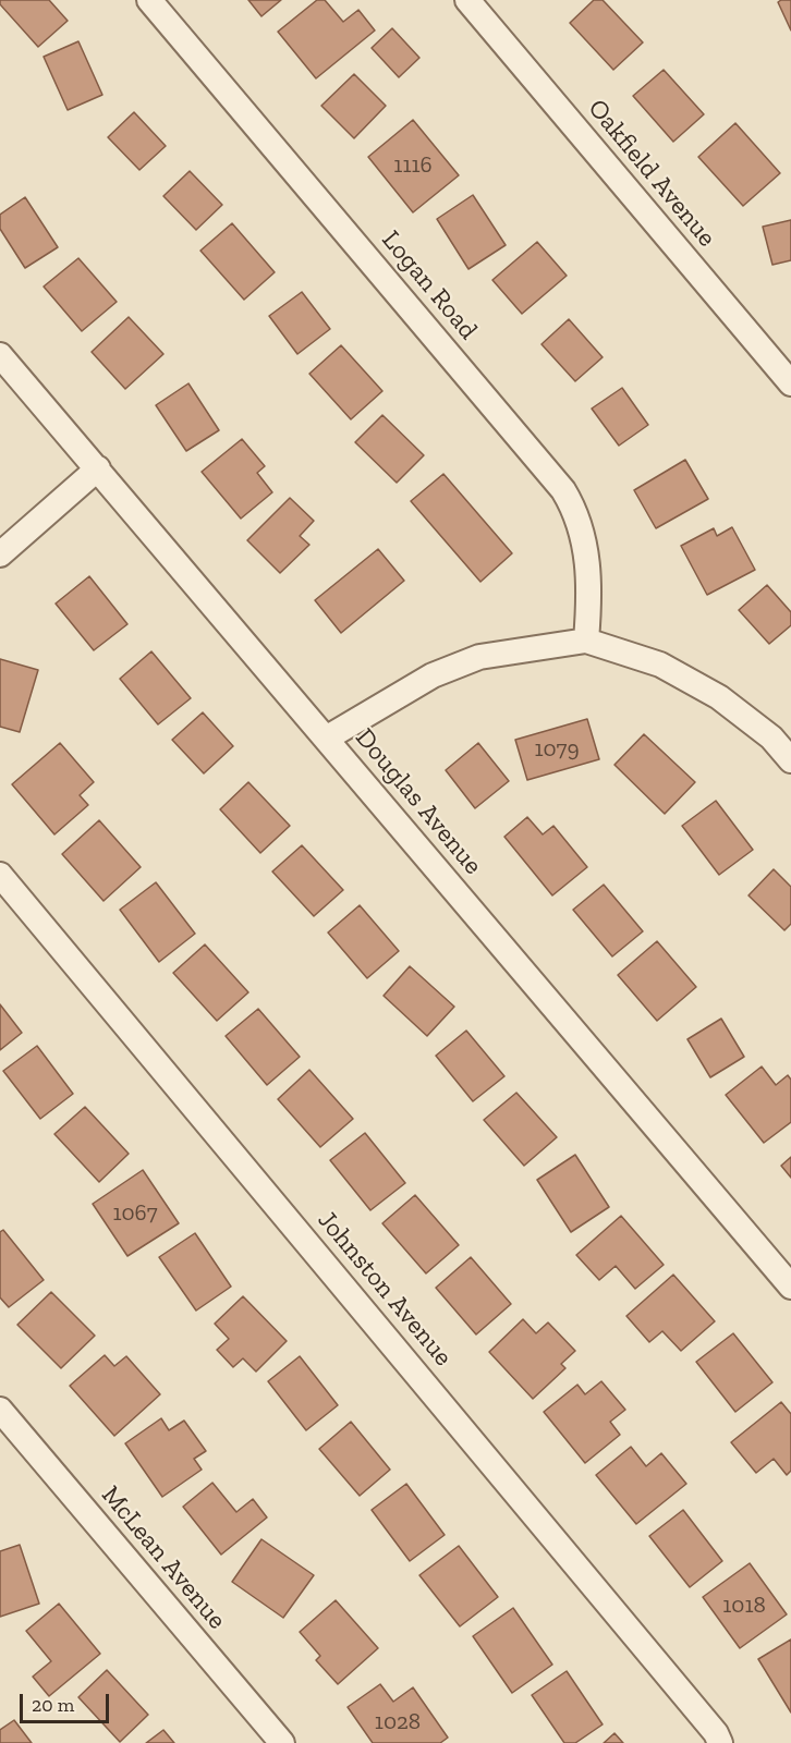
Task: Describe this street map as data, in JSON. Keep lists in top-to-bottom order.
{
  "streets": {
    "street": [
      "Oakfield Avenue",
      "Logan Road",
      "Douglas Avenue",
      "Johnston Avenue",
      "McLean Avenue"
    ]
  },
  "house_numbers": [
    "1116",
    "1079",
    "1067",
    "1018",
    "1028"
  ],
  "scale_bar": "20 m"
}
